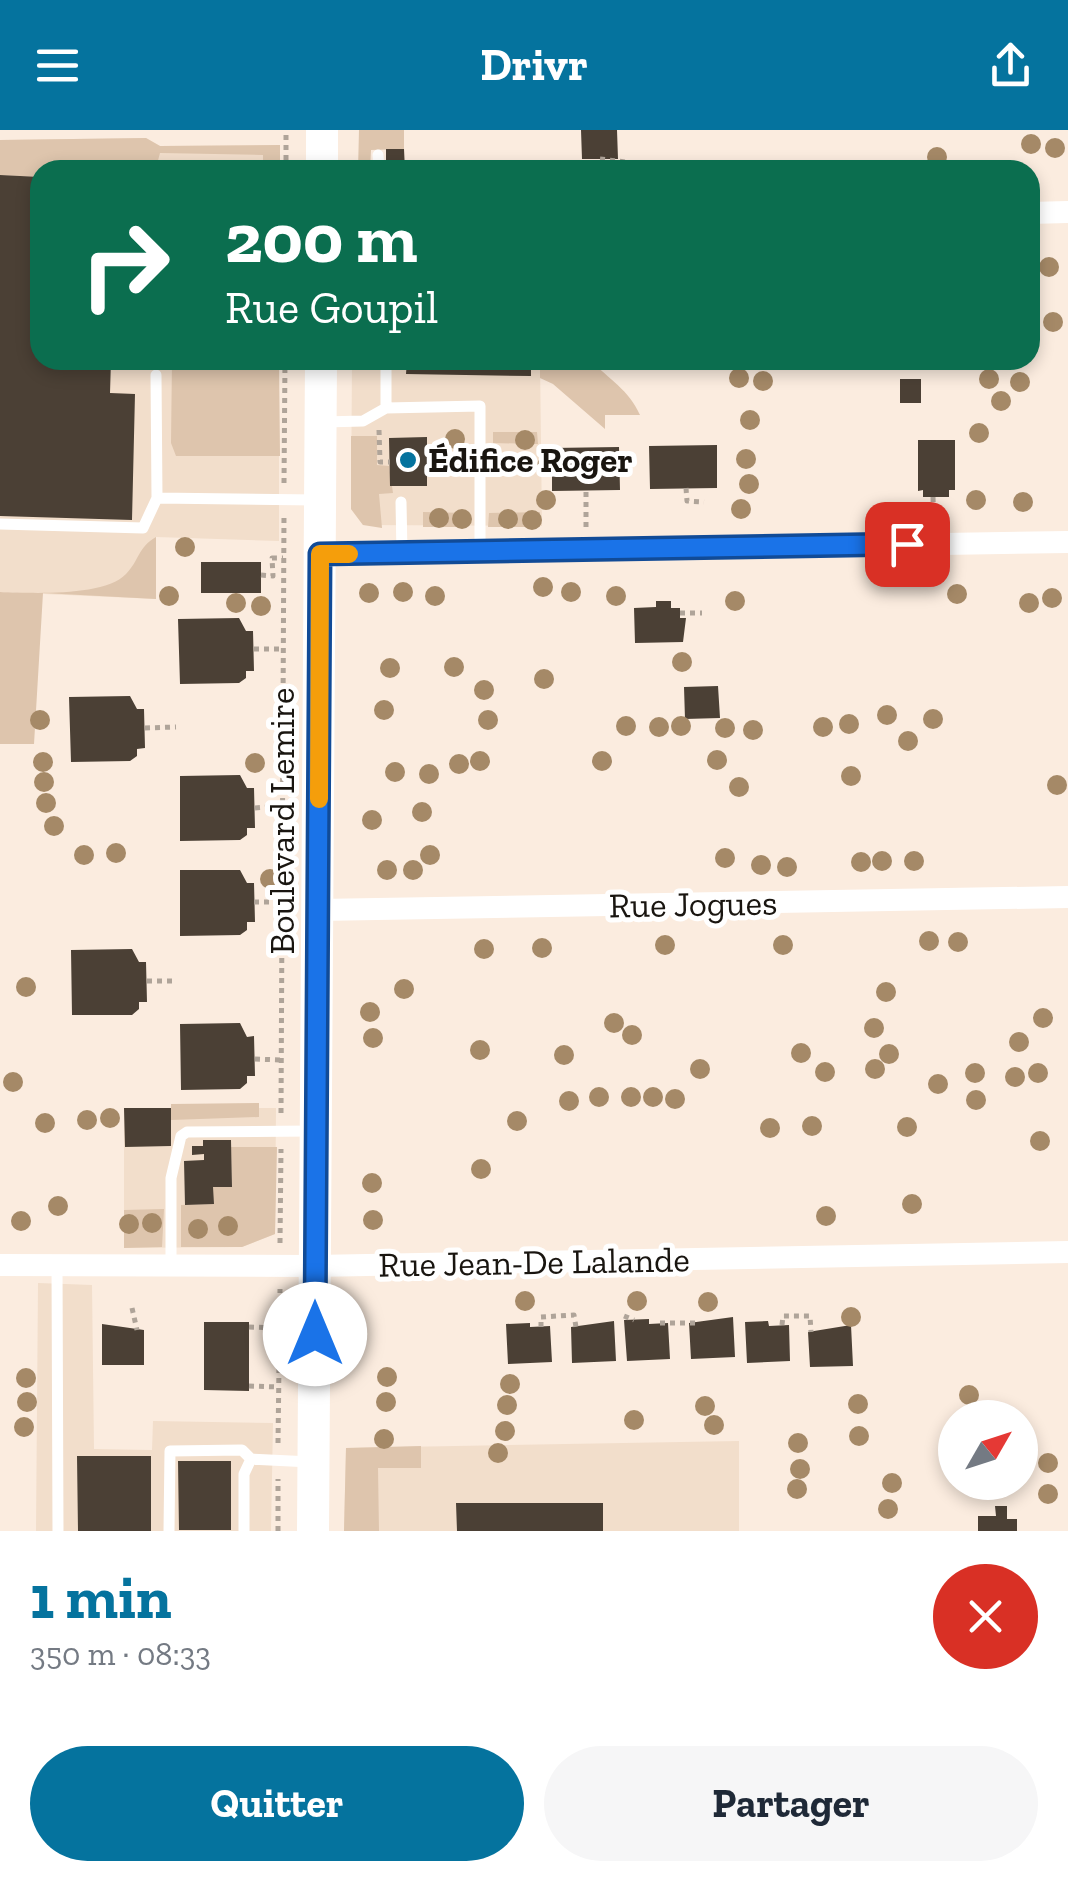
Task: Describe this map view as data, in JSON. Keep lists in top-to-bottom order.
{
  "streets": {
    "main road": ["Boulevard Lemire"],
    "street": ["Rue Jogues", "Rue Jean-De Lalande"]
  },
  "crossings": [
    ["Boulevard Lemire", "Rue Jogues"],
    ["Boulevard Lemire", "Rue Jean-De Lalande"]
  ],
  "places": ["Édifice Roger"],
  "north": "top right",
  "page": {
    "header": "Drivr",
    "turn": ["200 m", "Rue Goupil"],
    "heading": ["1 min", "350 m · 08:33"],
    "buttons": ["Quitter", "Partager"]
  }
}
